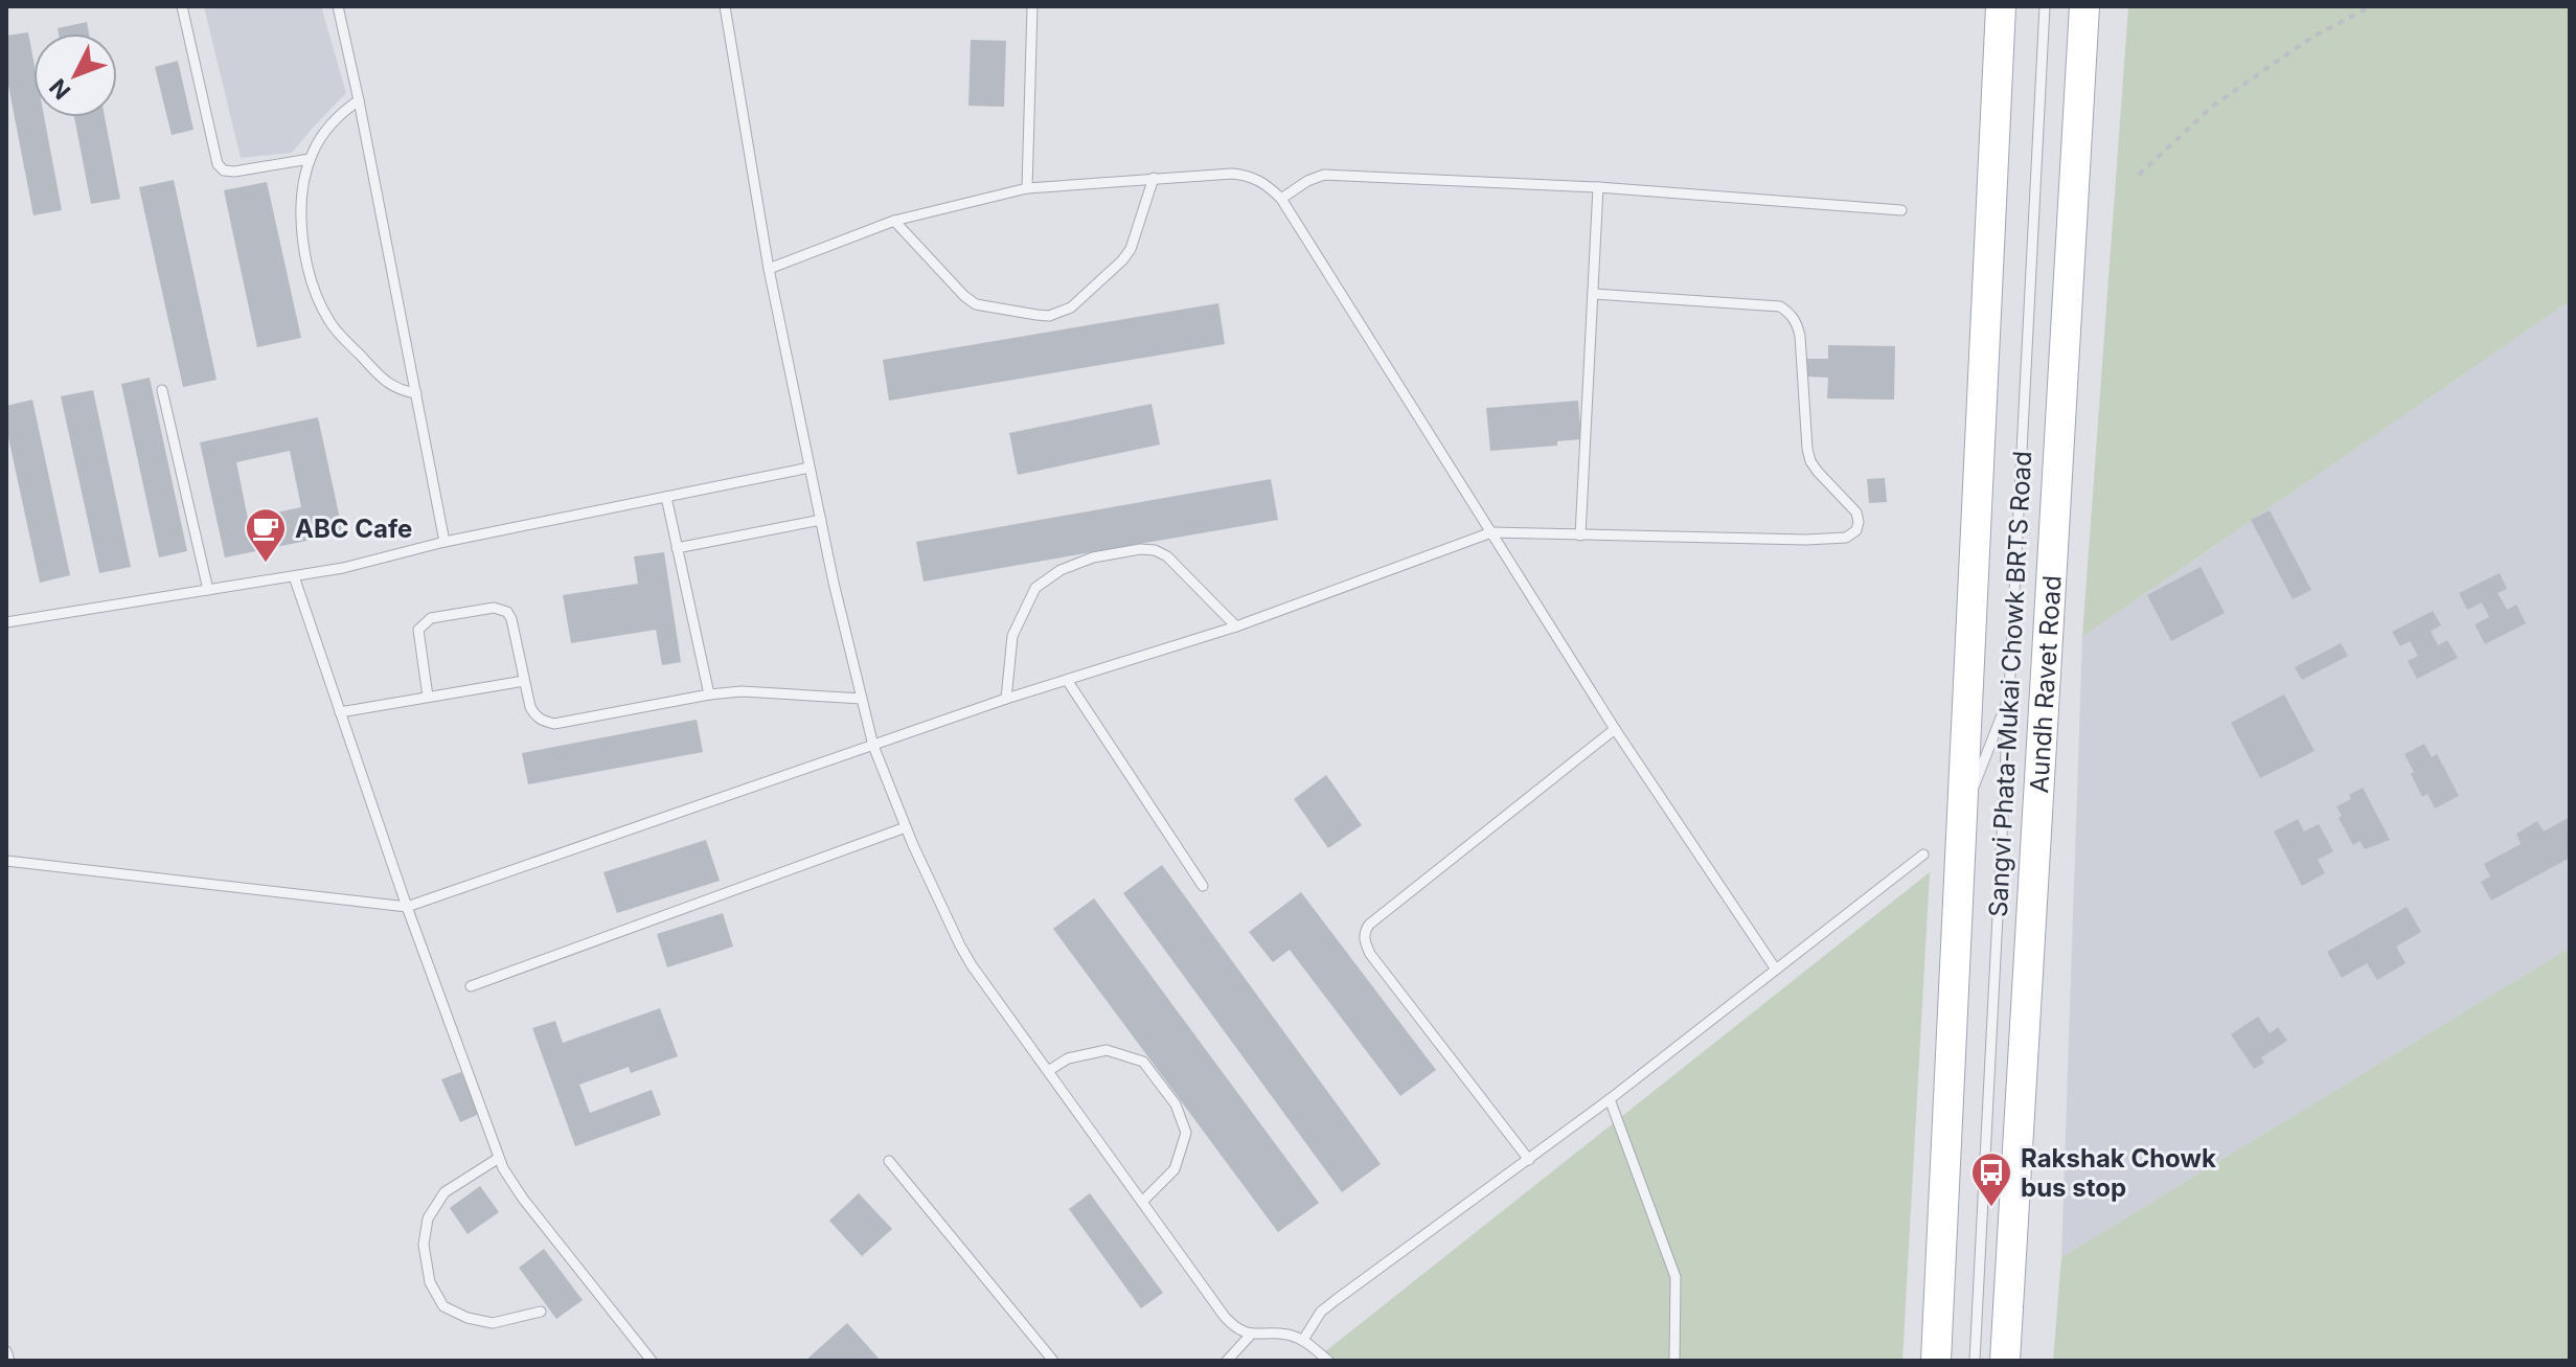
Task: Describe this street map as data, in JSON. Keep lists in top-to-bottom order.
{
  "streets": {
    "main road": ["Aundh Ravet Road"],
    "lane": ["Sangvi Phata-Mukai Chowk BRTS Road"]
  },
  "places": {
    "cafe": ["ABC Cafe"],
    "bus stop": ["Rakshak Chowk bus stop"]
  },
  "north": "bottom left"
}
